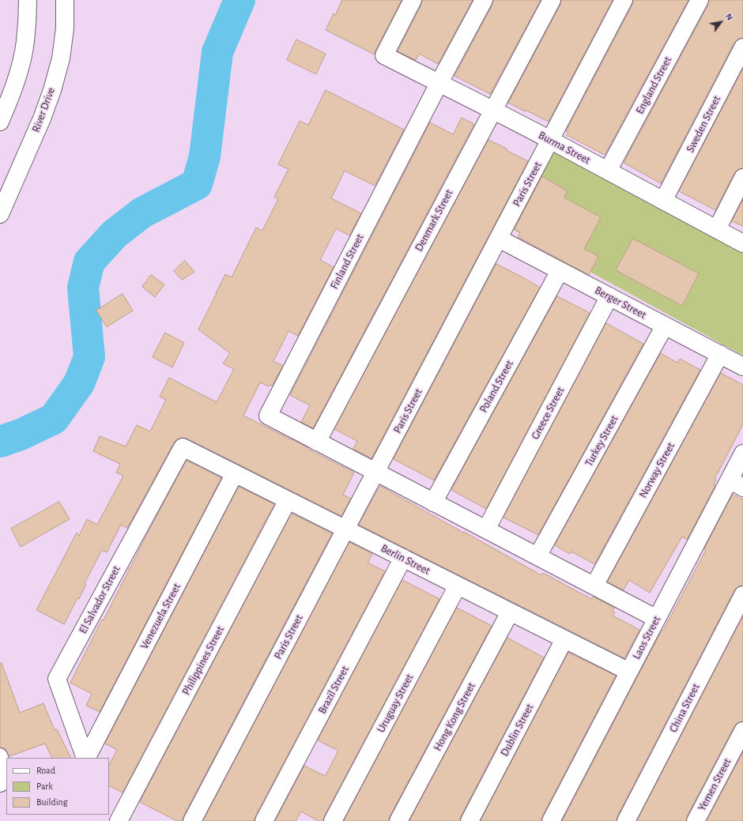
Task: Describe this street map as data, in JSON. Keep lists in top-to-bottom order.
{
  "streets": {
    "street": [
      "England Street",
      "River Drive",
      "Sweden Street",
      "Burma Street",
      "Paris Street",
      "Denmark Street",
      "Finland Street",
      "Berger Street",
      "Poland Street",
      "Greece Street",
      "Turkey Street",
      "Norway Street",
      "Berlin Street",
      "El Salvador Street",
      "Venezuela Street",
      "Laos Street",
      "Philippines Street",
      "Brazil Street",
      "Uruguay Street",
      "China Street",
      "Hong Kong Street",
      "Dublin Street",
      "Yemen Street"
    ]
  },
  "crossings": [
    ["England Street", "Burma Street"],
    ["Sweden Street", "Burma Street"],
    ["Burma Street", "Paris Street"],
    ["Burma Street", "Denmark Street"],
    ["Burma Street", "Finland Street"],
    ["Paris Street", "Finland Street"],
    ["Paris Street", "Berger Street"],
    ["Paris Street", "Berlin Street"],
    ["Denmark Street", "Finland Street"],
    ["Finland Street", "Poland Street"],
    ["Finland Street", "Greece Street"],
    ["Finland Street", "Turkey Street"],
    ["Finland Street", "Norway Street"],
    ["Finland Street", "Laos Street"],
    ["Berger Street", "Poland Street"],
    ["Berger Street", "Greece Street"],
    ["Berger Street", "Turkey Street"],
    ["Berger Street", "Norway Street"],
    ["Berlin Street", "El Salvador Street"],
    ["Berlin Street", "Venezuela Street"],
    ["Berlin Street", "Laos Street"],
    ["Berlin Street", "Philippines Street"],
    ["Berlin Street", "Brazil Street"],
    ["Berlin Street", "Uruguay Street"],
    ["Berlin Street", "Hong Kong Street"],
    ["Berlin Street", "Dublin Street"]
  ],
  "legend": ["Road", "Park", "Building"],
  "north": "top right"
}
